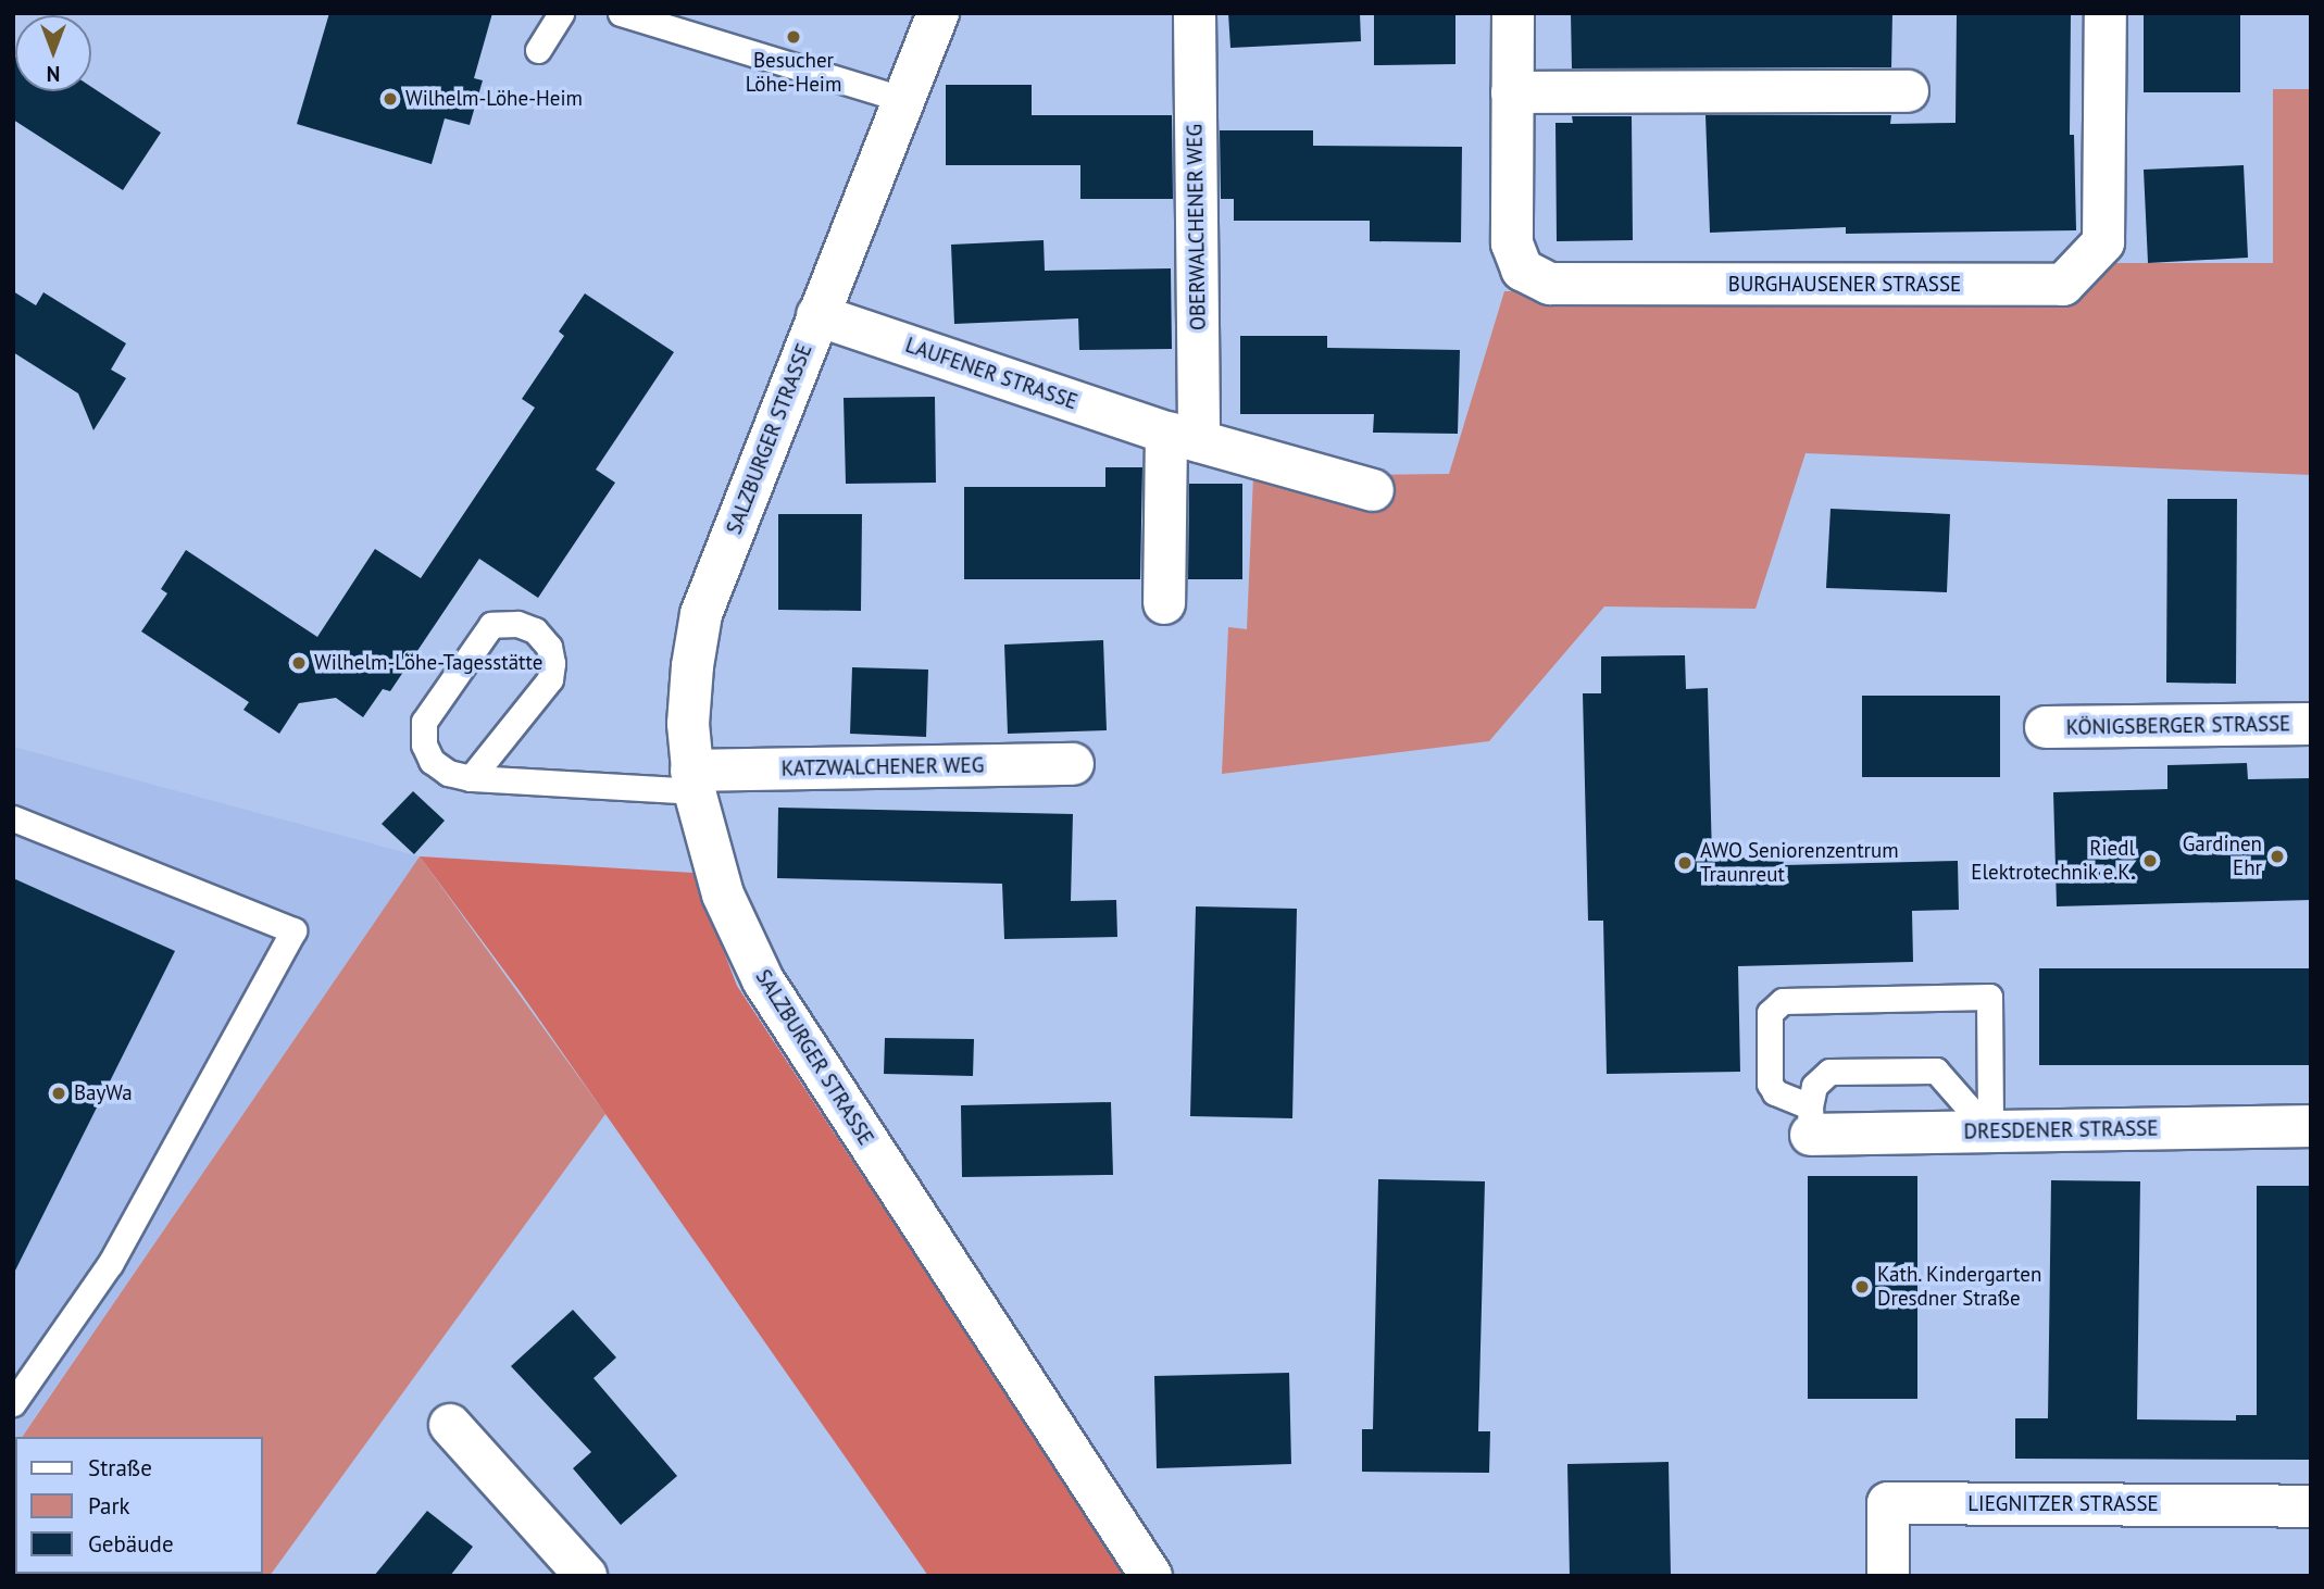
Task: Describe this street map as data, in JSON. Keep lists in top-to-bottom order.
{
  "streets": {
    "street": [
      "OBERWALCHENER WEG",
      "BURGHAUSENER STRASSE",
      "LAUFENER STRASSE",
      "SALZBURGER STRASSE",
      "KÖNIGSBERGER STRASSE",
      "KATZWALCHENER WEG",
      "DRESDENER STRASSE",
      "LIEGNITZER STRASSE"
    ]
  },
  "crossings": [
    ["OBERWALCHENER WEG", "LAUFENER STRASSE"],
    ["LAUFENER STRASSE", "SALZBURGER STRASSE"],
    ["SALZBURGER STRASSE", "KATZWALCHENER WEG"]
  ],
  "places": [
    "Besucher Löhe-Heim",
    "Wilhelm-Löhe-Heim",
    "Wilhelm-Löhe-Tagesstätte",
    "Gardinen Ehr",
    "Riedl Elektrotechnik e.K.",
    "AWO Seniorenzentrum Traunreut",
    "BayWa",
    "Kath. Kindergarten Dresdner Straße"
  ],
  "legend": ["Straße", "Park", "Gebäude"],
  "north": "bottom"
}
